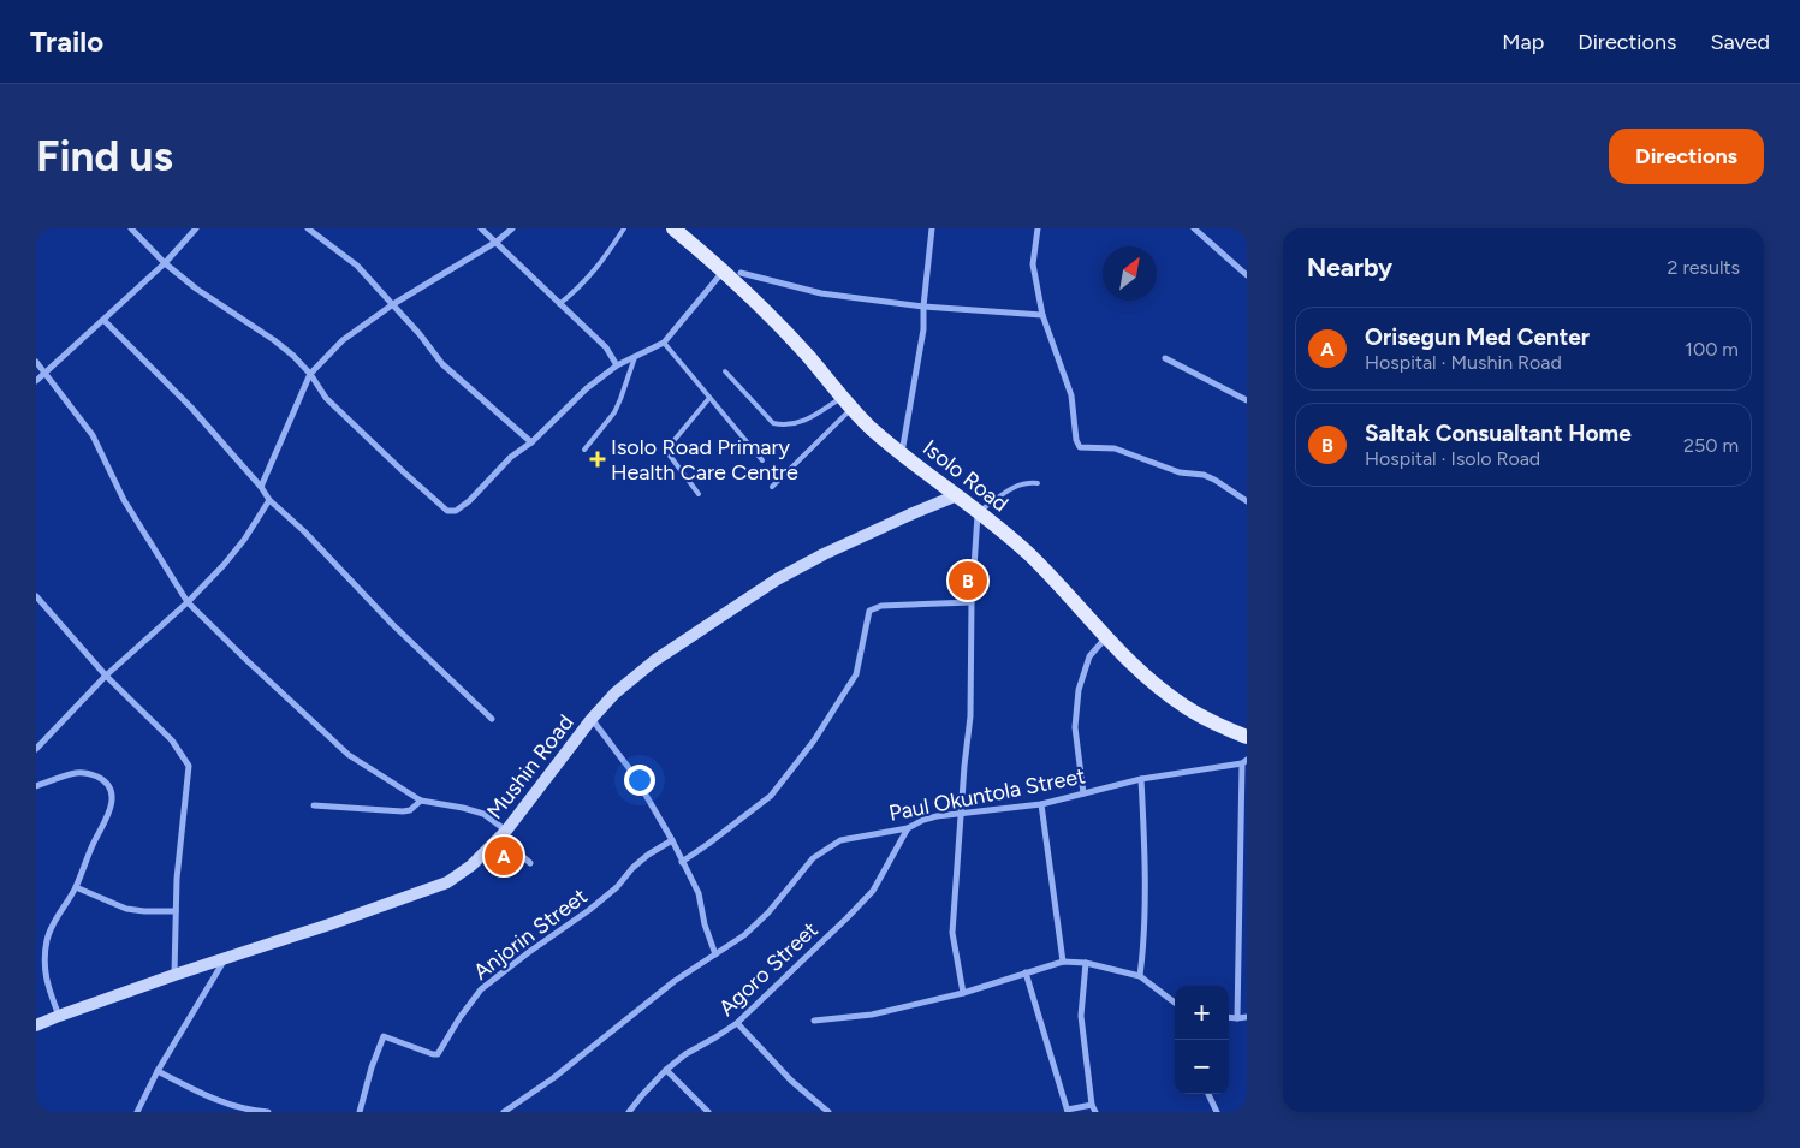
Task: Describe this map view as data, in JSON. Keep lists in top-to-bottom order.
{
  "streets": {
    "main road": ["Isolo Road", "Mushin Road"],
    "street": ["Paul Okuntola Street", "Anjorin Street", "Agoro Street"]
  },
  "crossings": [
    ["Isolo Road", "Mushin Road"],
    ["Paul Okuntola Street", "Agoro Street"]
  ],
  "places": {
    "health": ["Isolo Road Primary Health Care Centre"]
  },
  "north": "top right",
  "page": {
    "header": "Trailo",
    "nav": ["Map", "Directions", "Saved"],
    "buttons": "Directions",
    "title": "Find us",
    "heading": ["Nearby", "2 results"],
    "list": [
      {
        "mark": "A",
        "name": "Orisegun Med Center",
        "note": "Hospital · Mushin Road",
        "value": "100 m"
      },
      {
        "mark": "B",
        "name": "Saltak Consualtant Home",
        "note": "Hospital · Isolo Road",
        "value": "250 m"
      }
    ],
    "pins": ["B", "A"],
    "map_buttons": ["+", "−"]
  }
}
